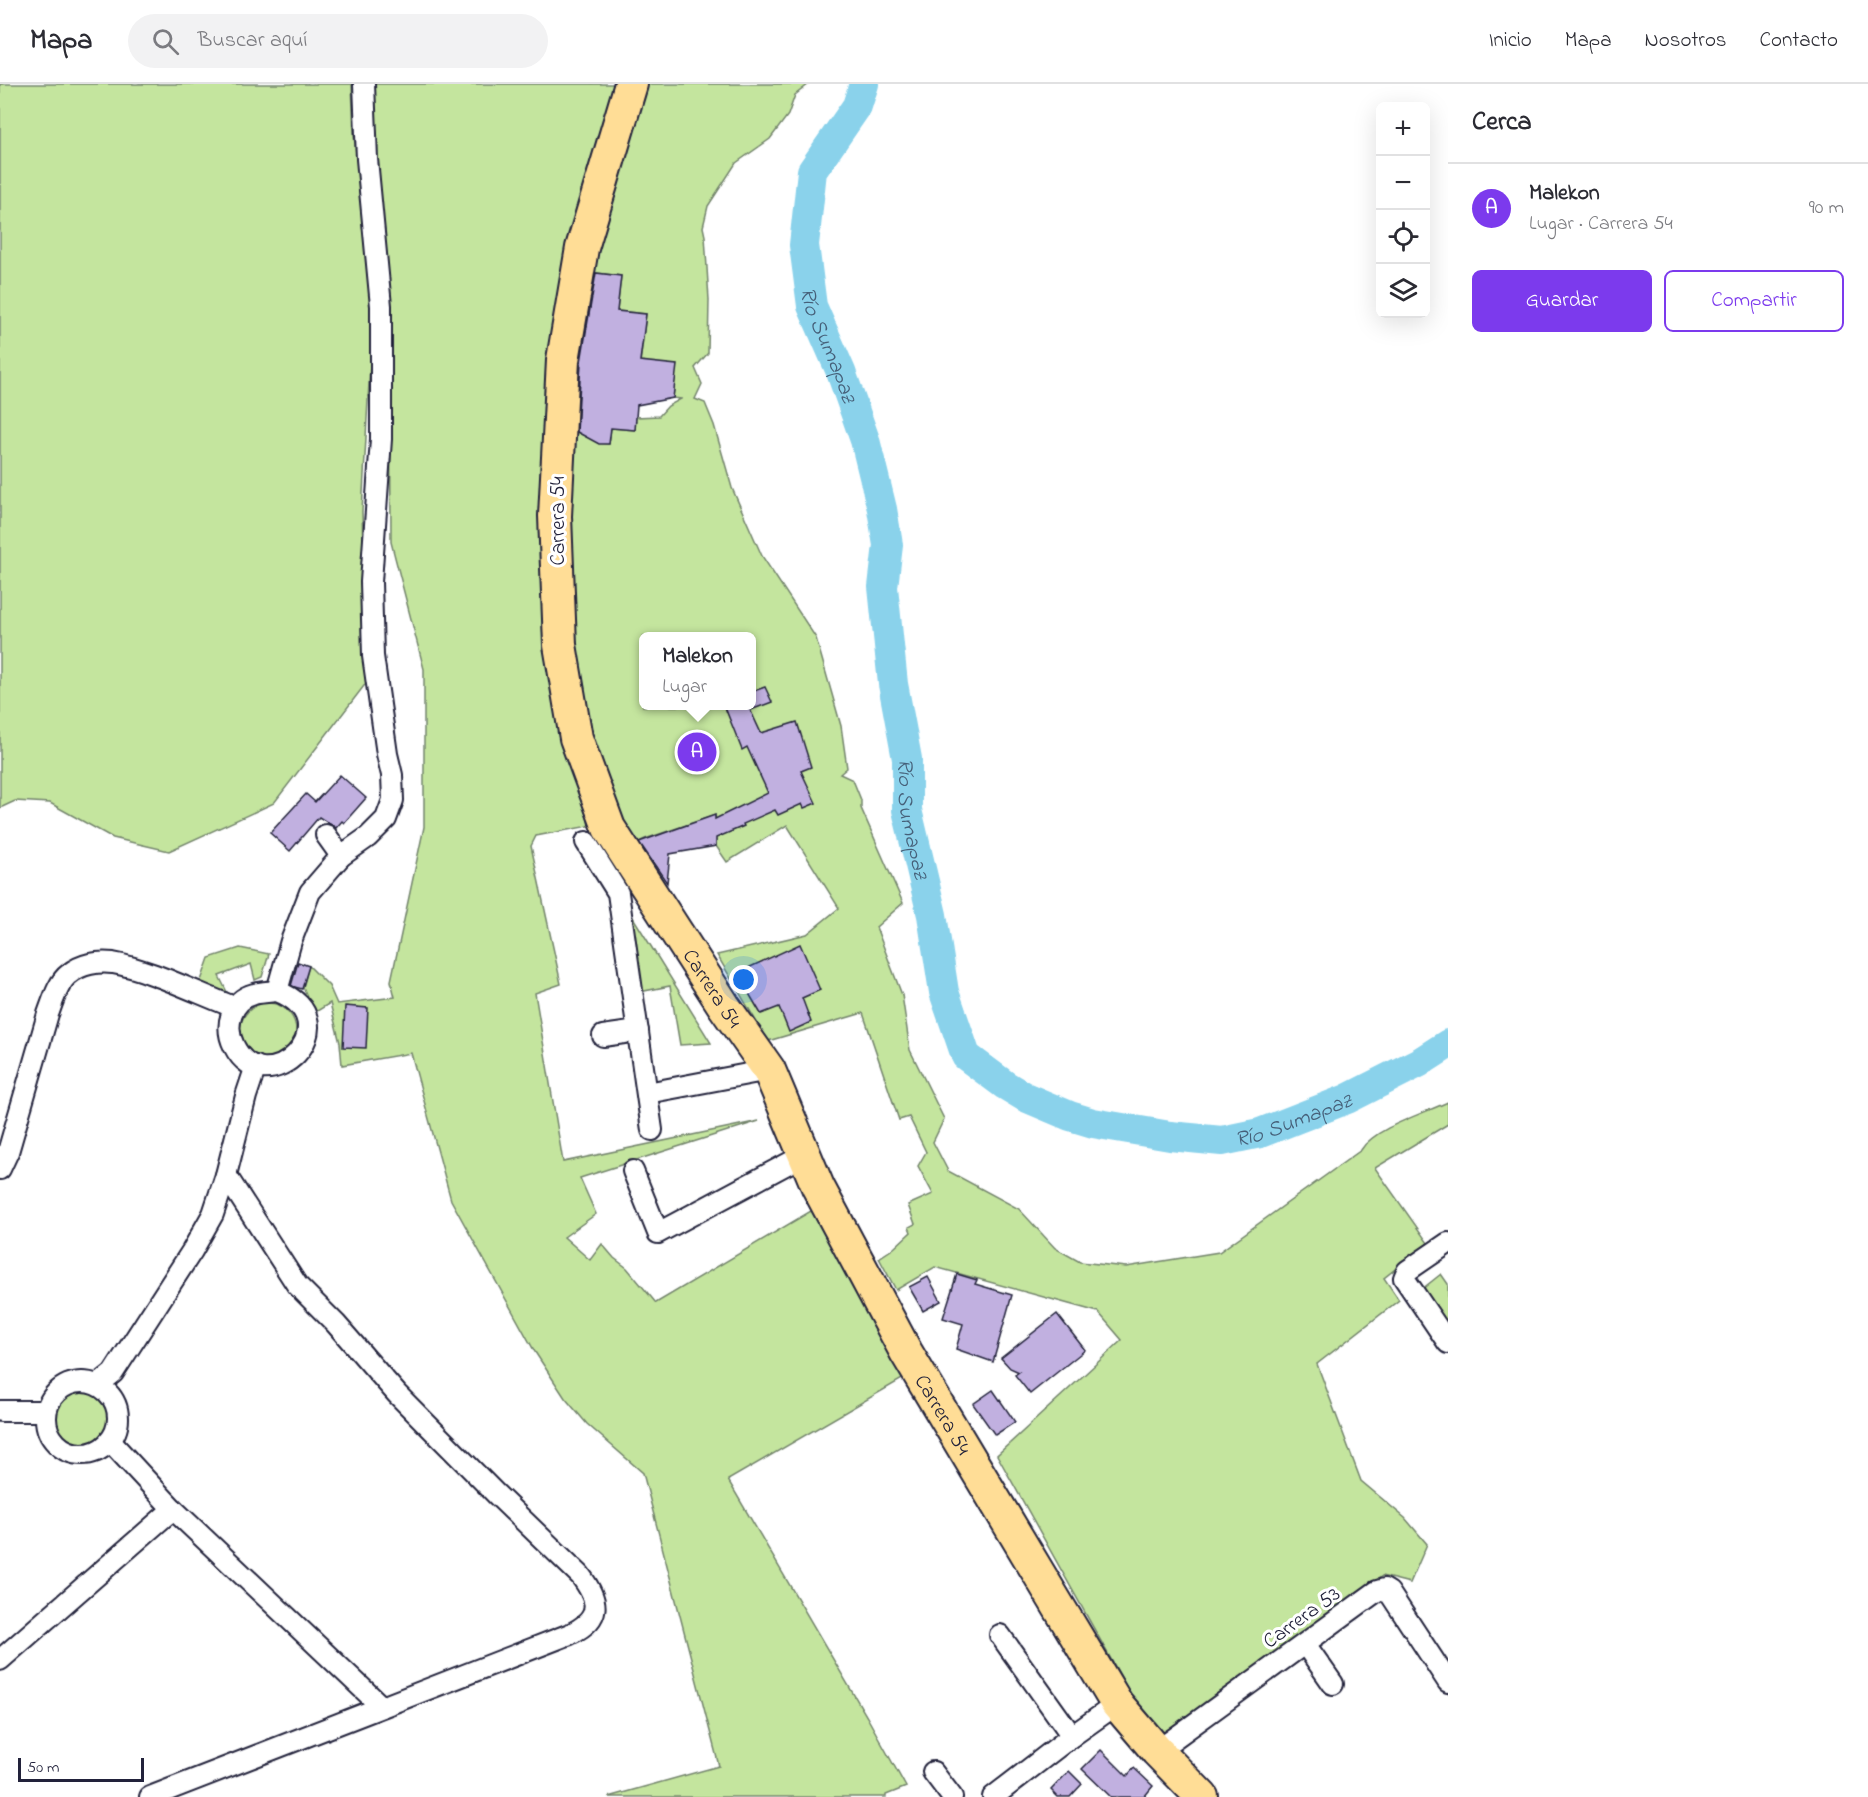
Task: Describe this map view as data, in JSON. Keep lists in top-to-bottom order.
{
  "streets": {
    "main road": ["Carrera 54"],
    "street": ["Carrera 53"]
  },
  "crossings": [
    ["Carrera 54", "Carrera 53"]
  ],
  "water": ["Río Sumapaz"],
  "scale_bar": "50 m",
  "page": {
    "header": "Mapa",
    "search": "Buscar aquí",
    "nav": [
      "Inicio",
      "Mapa",
      "Nosotros",
      "Contacto"
    ],
    "heading": "Cerca",
    "map_buttons": ["+", "−"],
    "list": [
      {
        "mark": "A",
        "name": "Malekon",
        "note": "Lugar · Carrera 54",
        "value": "90 m"
      }
    ],
    "buttons": ["Guardar", "Compartir"],
    "popup": ["Malekon", "Lugar"],
    "pins": "A",
    "scale": "50 m"
  }
}
